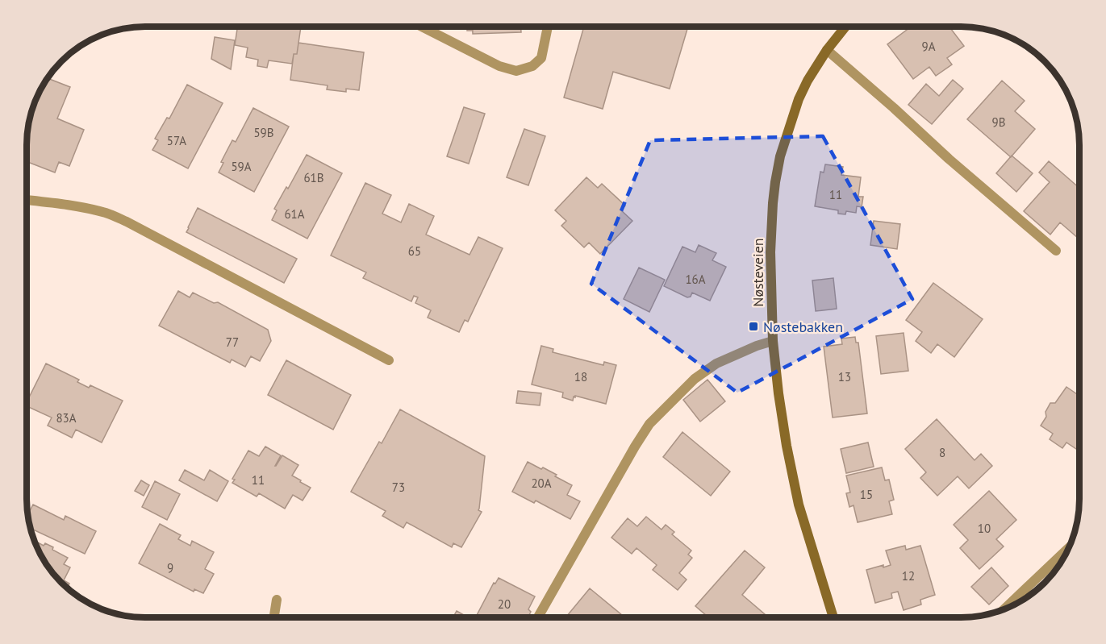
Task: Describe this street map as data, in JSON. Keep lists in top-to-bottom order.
{
  "streets": {
    "main road": ["Nøsteveien"]
  },
  "places": {
    "transit": ["Nøstebakken"]
  },
  "house_numbers": [
    "9A",
    "9B",
    "59B",
    "57A",
    "59A",
    "61B",
    "11",
    "61A",
    "65",
    "16A",
    "77",
    "18",
    "13",
    "83A",
    "8",
    "11",
    "20A",
    "73",
    "15",
    "10",
    "9",
    "12",
    "20"
  ]
}
